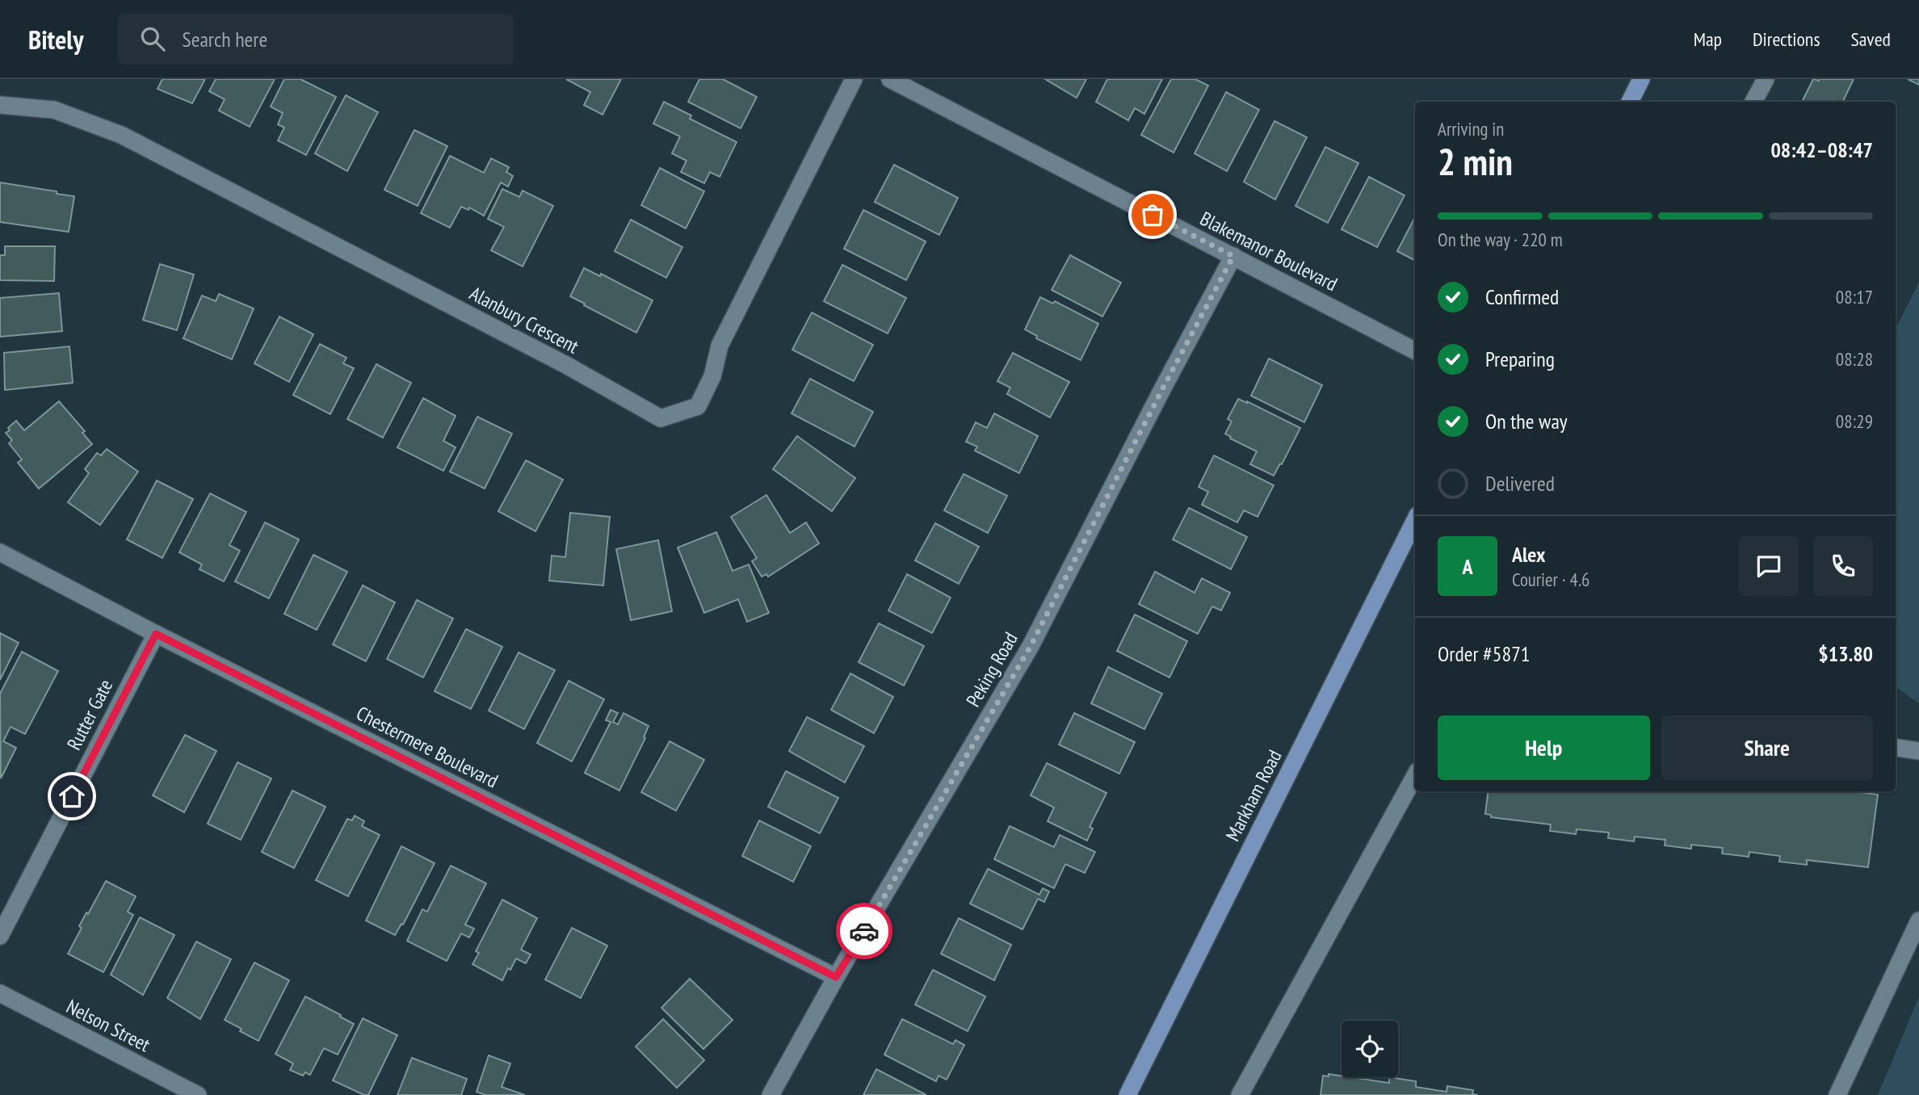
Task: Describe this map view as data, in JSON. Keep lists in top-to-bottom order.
{
  "streets": {
    "main road": ["Markham Road"],
    "street": [
      "Blakemanor Boulevard",
      "Alanbury Crescent",
      "Peking Road",
      "Rutter Gate",
      "Chestermere Boulevard",
      "Nelson Street"
    ]
  },
  "crossings": [
    ["Blakemanor Boulevard", "Peking Road"],
    ["Peking Road", "Chestermere Boulevard"],
    ["Rutter Gate", "Chestermere Boulevard"]
  ],
  "page": {
    "header": "Bitely",
    "search": "Search here",
    "nav": ["Map", "Directions", "Saved"],
    "heading": ["2 min", "Arriving in", "08:42–08:47"],
    "panel": [
      "Alex",
      "Courier · 4.6",
      "Order #5871",
      "$13.80"
    ],
    "bar": "On the way · 220 m",
    "list": [
      ["Confirmed", "08:17"],
      ["Preparing", "08:28"],
      ["On the way", "08:29"],
      "Delivered"
    ],
    "round": "A",
    "buttons": ["Help", "Share"]
  }
}
